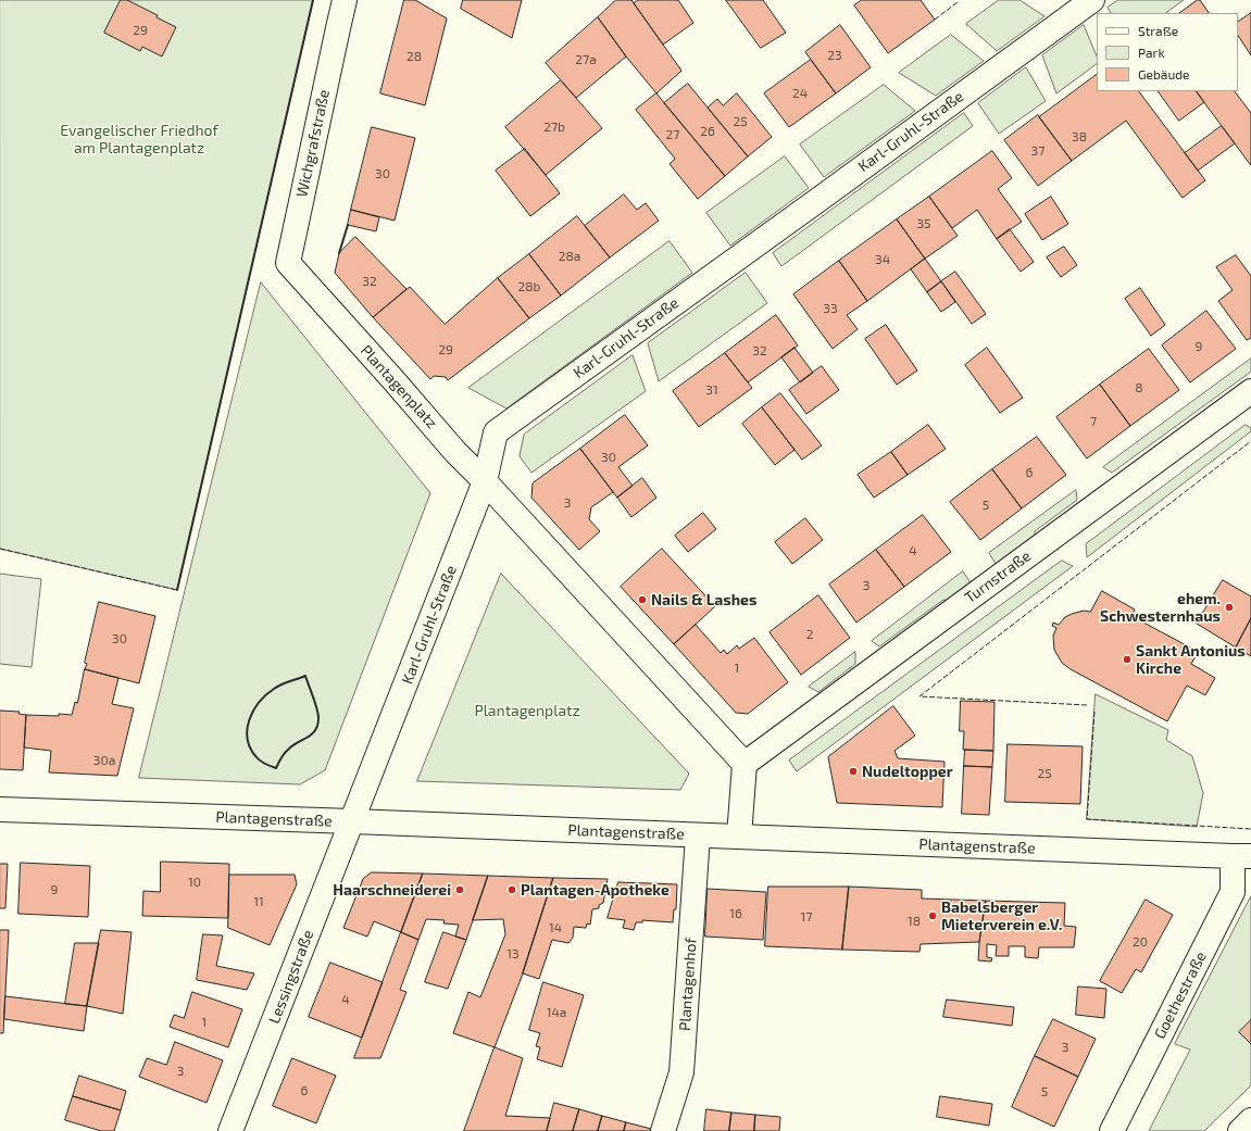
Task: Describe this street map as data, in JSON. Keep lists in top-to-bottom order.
{
  "streets": {
    "street": [
      "Karl-Gruhl-Straße",
      "Wichgrafstraße",
      "Plantagenplatz",
      "Turnstraße",
      "Plantagenstraße",
      "Lessingstraße",
      "Plantagenhof",
      "Goethestraße"
    ]
  },
  "crossings": [
    ["Karl-Gruhl-Straße", "Plantagenplatz"],
    ["Karl-Gruhl-Straße", "Plantagenstraße"],
    ["Karl-Gruhl-Straße", "Lessingstraße"],
    ["Wichgrafstraße", "Plantagenplatz"],
    ["Plantagenplatz", "Turnstraße"],
    ["Plantagenstraße", "Lessingstraße"],
    ["Plantagenstraße", "Plantagenhof"],
    ["Plantagenstraße", "Goethestraße"]
  ],
  "parks": ["Evangelischer Friedhof am Plantagenplatz", "Plantagenplatz"],
  "places": [
    "Nails & Lashes",
    "ehem. Schwesternhaus",
    "Sankt Antonius Kirche",
    "Nudeltopper",
    "Haarschneiderei",
    "Plantagen-Apotheke",
    "Babelsberger Mieterverein e.V."
  ],
  "house_numbers": [
    "29",
    "23",
    "28",
    "27a",
    "24",
    "25",
    "27b",
    "26",
    "27",
    "38",
    "37",
    "30",
    "35",
    "28a",
    "34",
    "32",
    "28b",
    "33",
    "9",
    "29",
    "32",
    "8",
    "31",
    "7",
    "30",
    "6",
    "3",
    "5",
    "4",
    "3",
    "2",
    "30",
    "1",
    "30a",
    "25",
    "10",
    "9",
    "11",
    "16",
    "17",
    "18",
    "14",
    "20",
    "13",
    "4",
    "14a",
    "1",
    "3",
    "3",
    "6",
    "5"
  ],
  "legend": ["Straße", "Park", "Gebäude"]
}
